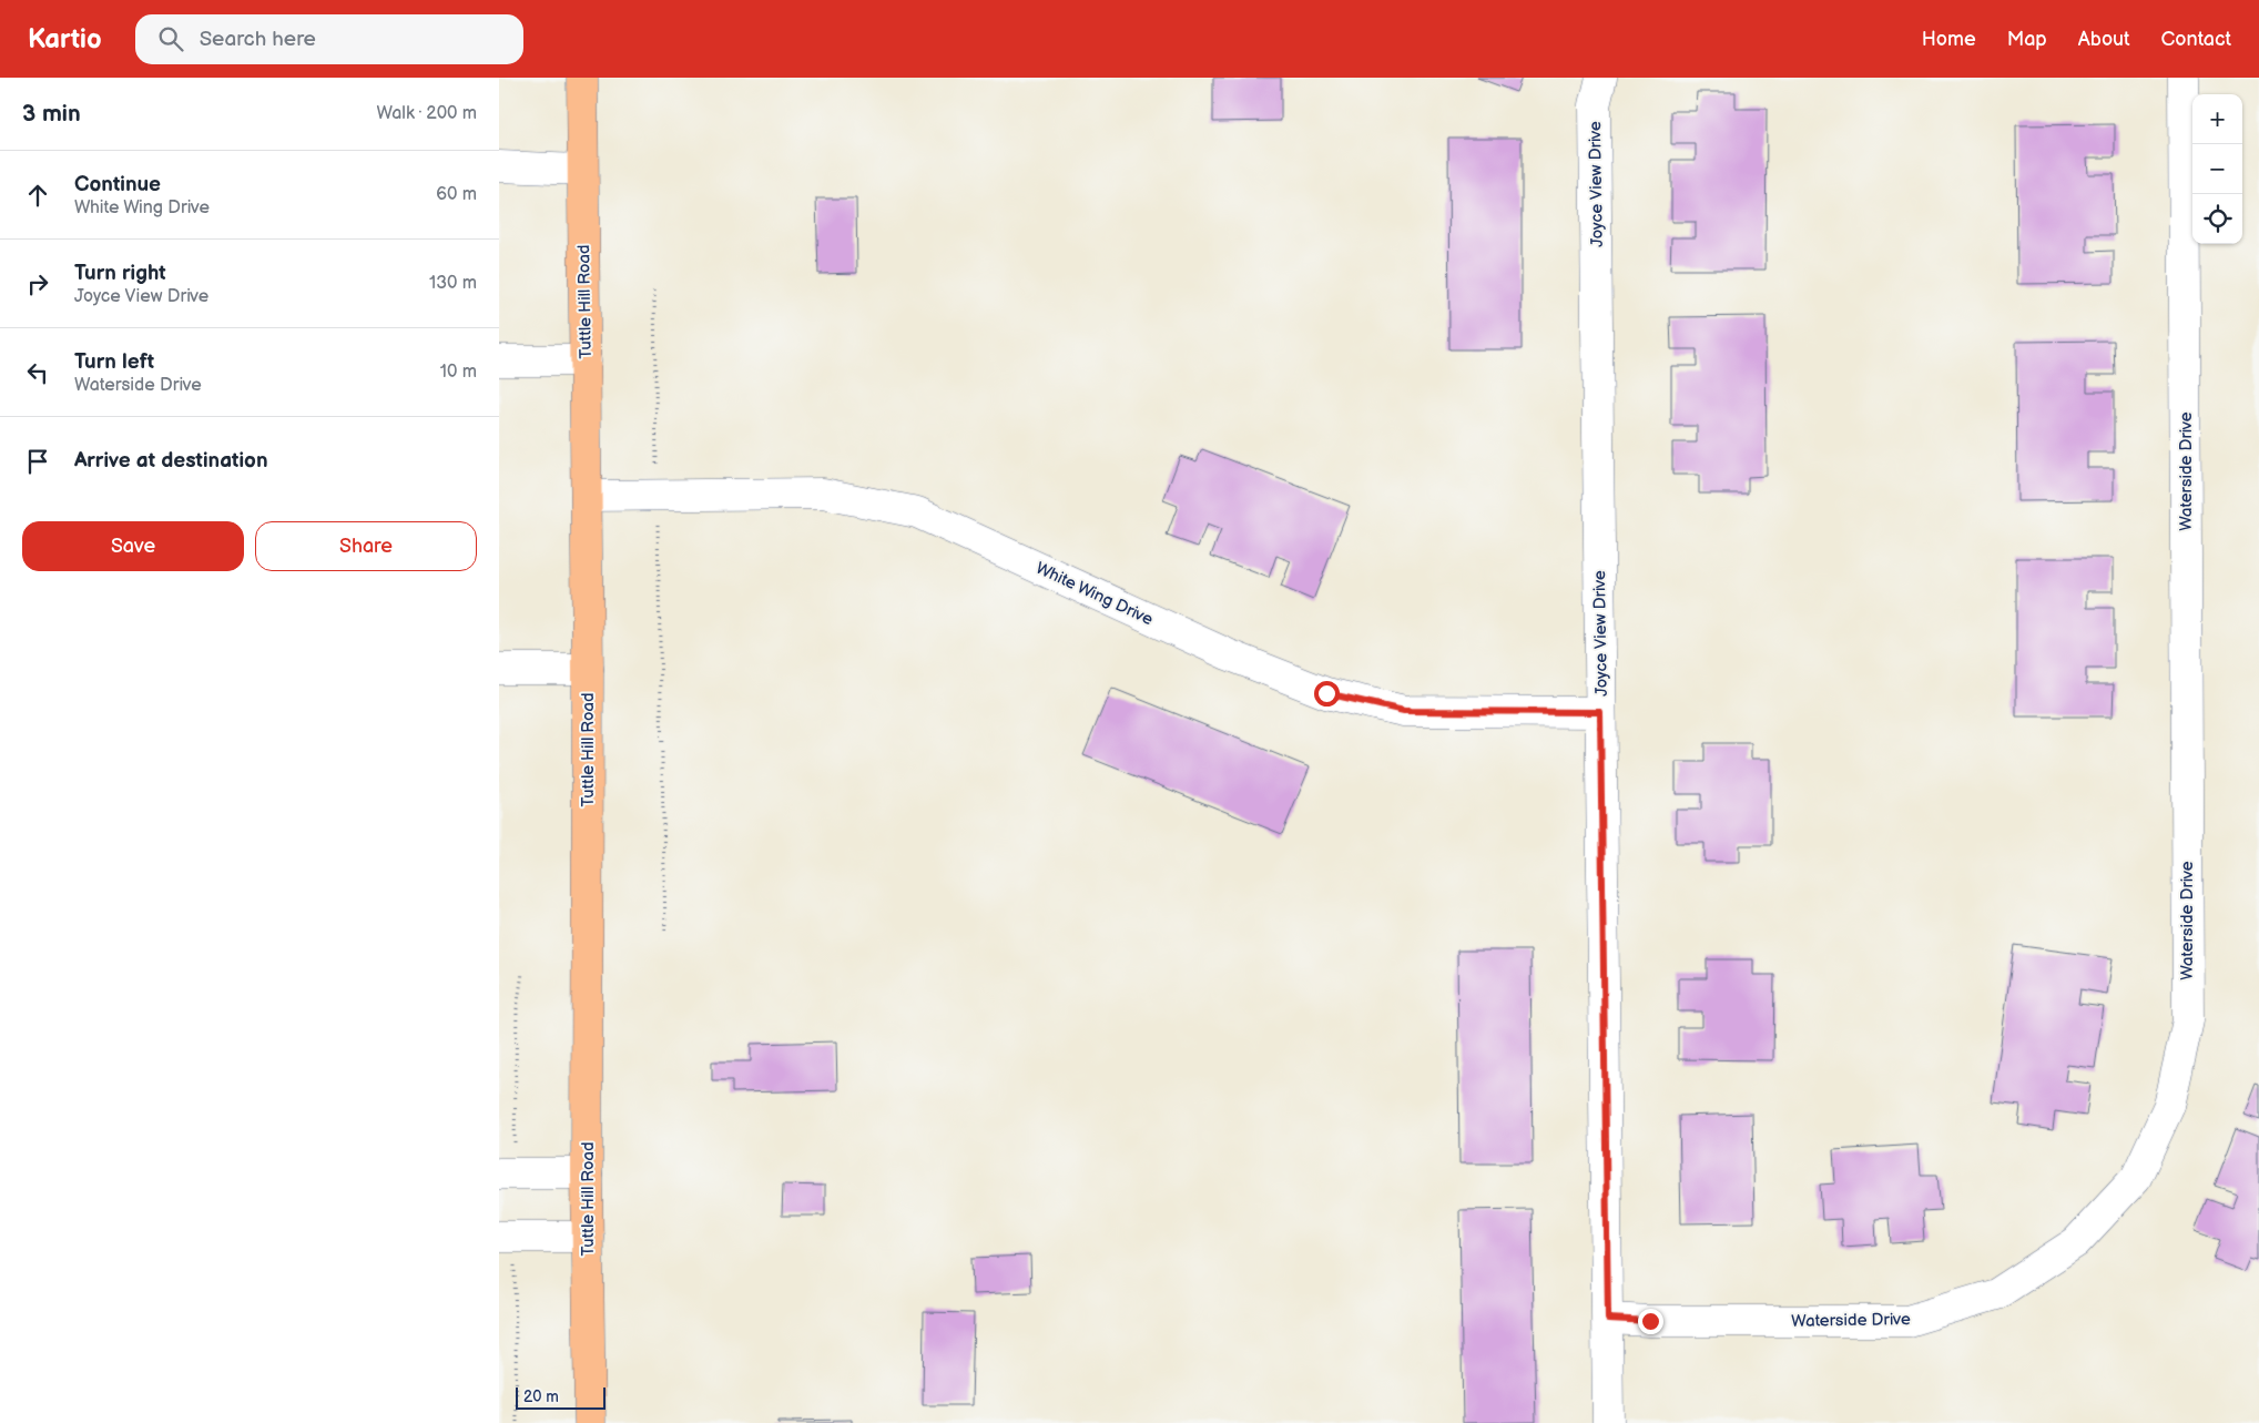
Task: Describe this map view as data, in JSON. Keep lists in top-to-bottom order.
{
  "streets": {
    "main road": ["Tuttle Hill Road"],
    "street": ["Joyce View Drive", "Waterside Drive", "White Wing Drive"]
  },
  "crossings": [
    ["Joyce View Drive", "Waterside Drive"],
    ["Joyce View Drive", "White Wing Drive"],
    ["Tuttle Hill Road", "White Wing Drive"]
  ],
  "scale_bar": "20 m",
  "page": {
    "header": "Kartio",
    "search": "Search here",
    "nav": [
      "Home",
      "Map",
      "About",
      "Contact"
    ],
    "heading": ["3 min", "Walk · 200 m"],
    "map_buttons": ["+", "−"],
    "list": [
      ["Continue", "White Wing Drive", "60 m"],
      ["Turn right", "Joyce View Drive", "130 m"],
      ["Turn left", "Waterside Drive", "10 m"],
      "Arrive at destination"
    ],
    "buttons": ["Save", "Share"],
    "scale": "20 m"
  }
}
